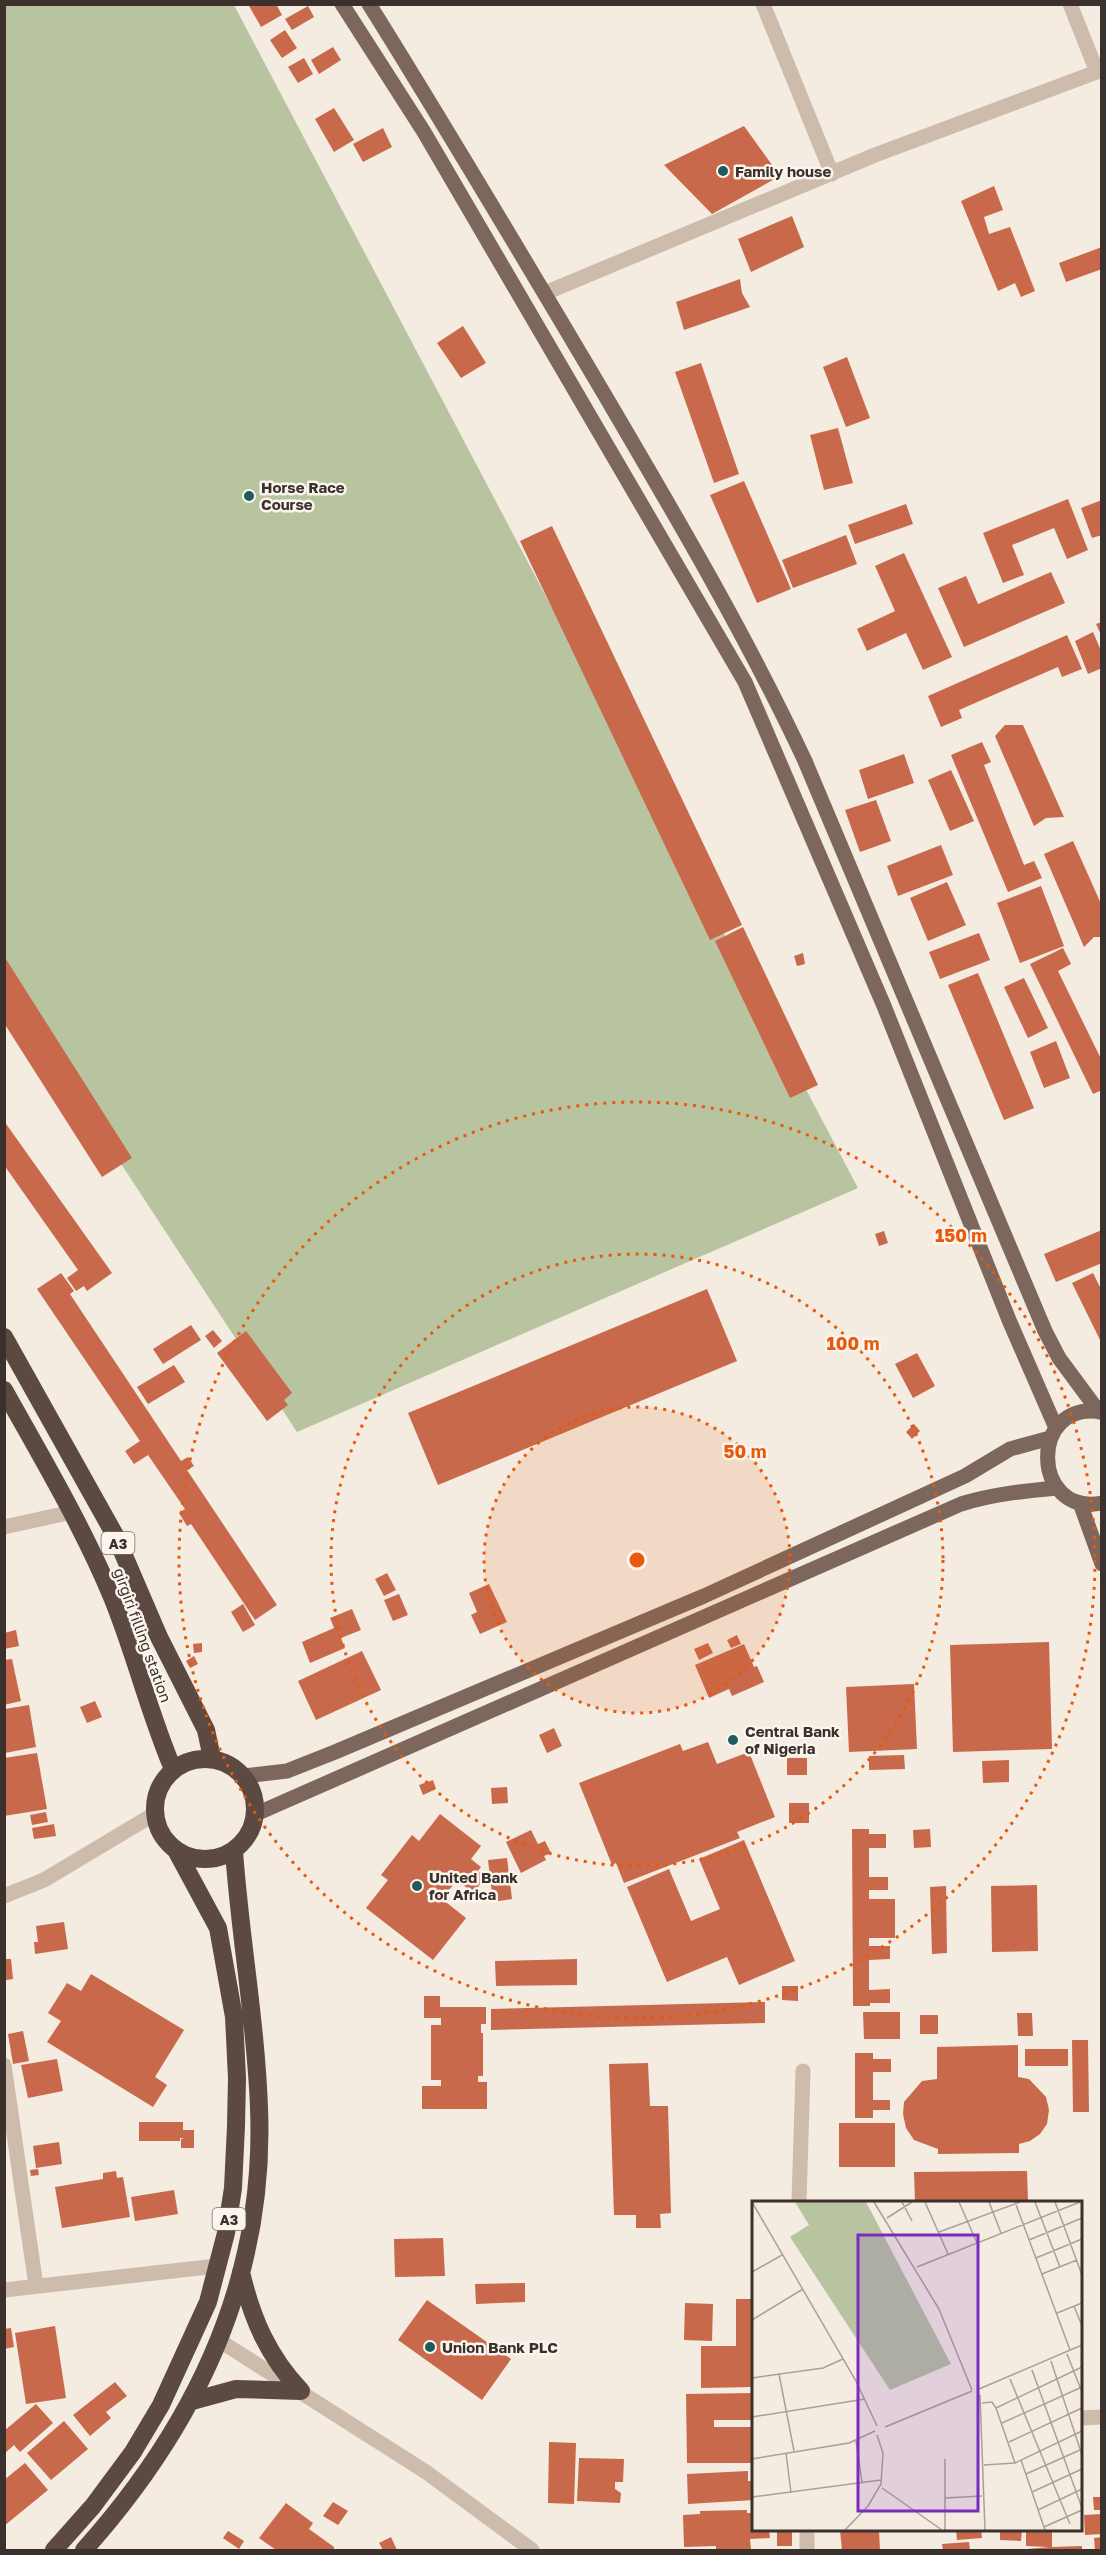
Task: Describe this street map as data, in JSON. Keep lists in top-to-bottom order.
{
  "streets": {
    "highway": ["A3", "girgiri filling station"]
  },
  "crossings": [
    ["A3", "girgiri filling station"]
  ],
  "places": [
    "Family house",
    "Horse Race Course",
    "Central Bank of Nigeria",
    "United Bank for Africa",
    "Union Bank PLC"
  ],
  "rings": ["150 m", "100 m", "50 m"]
}
